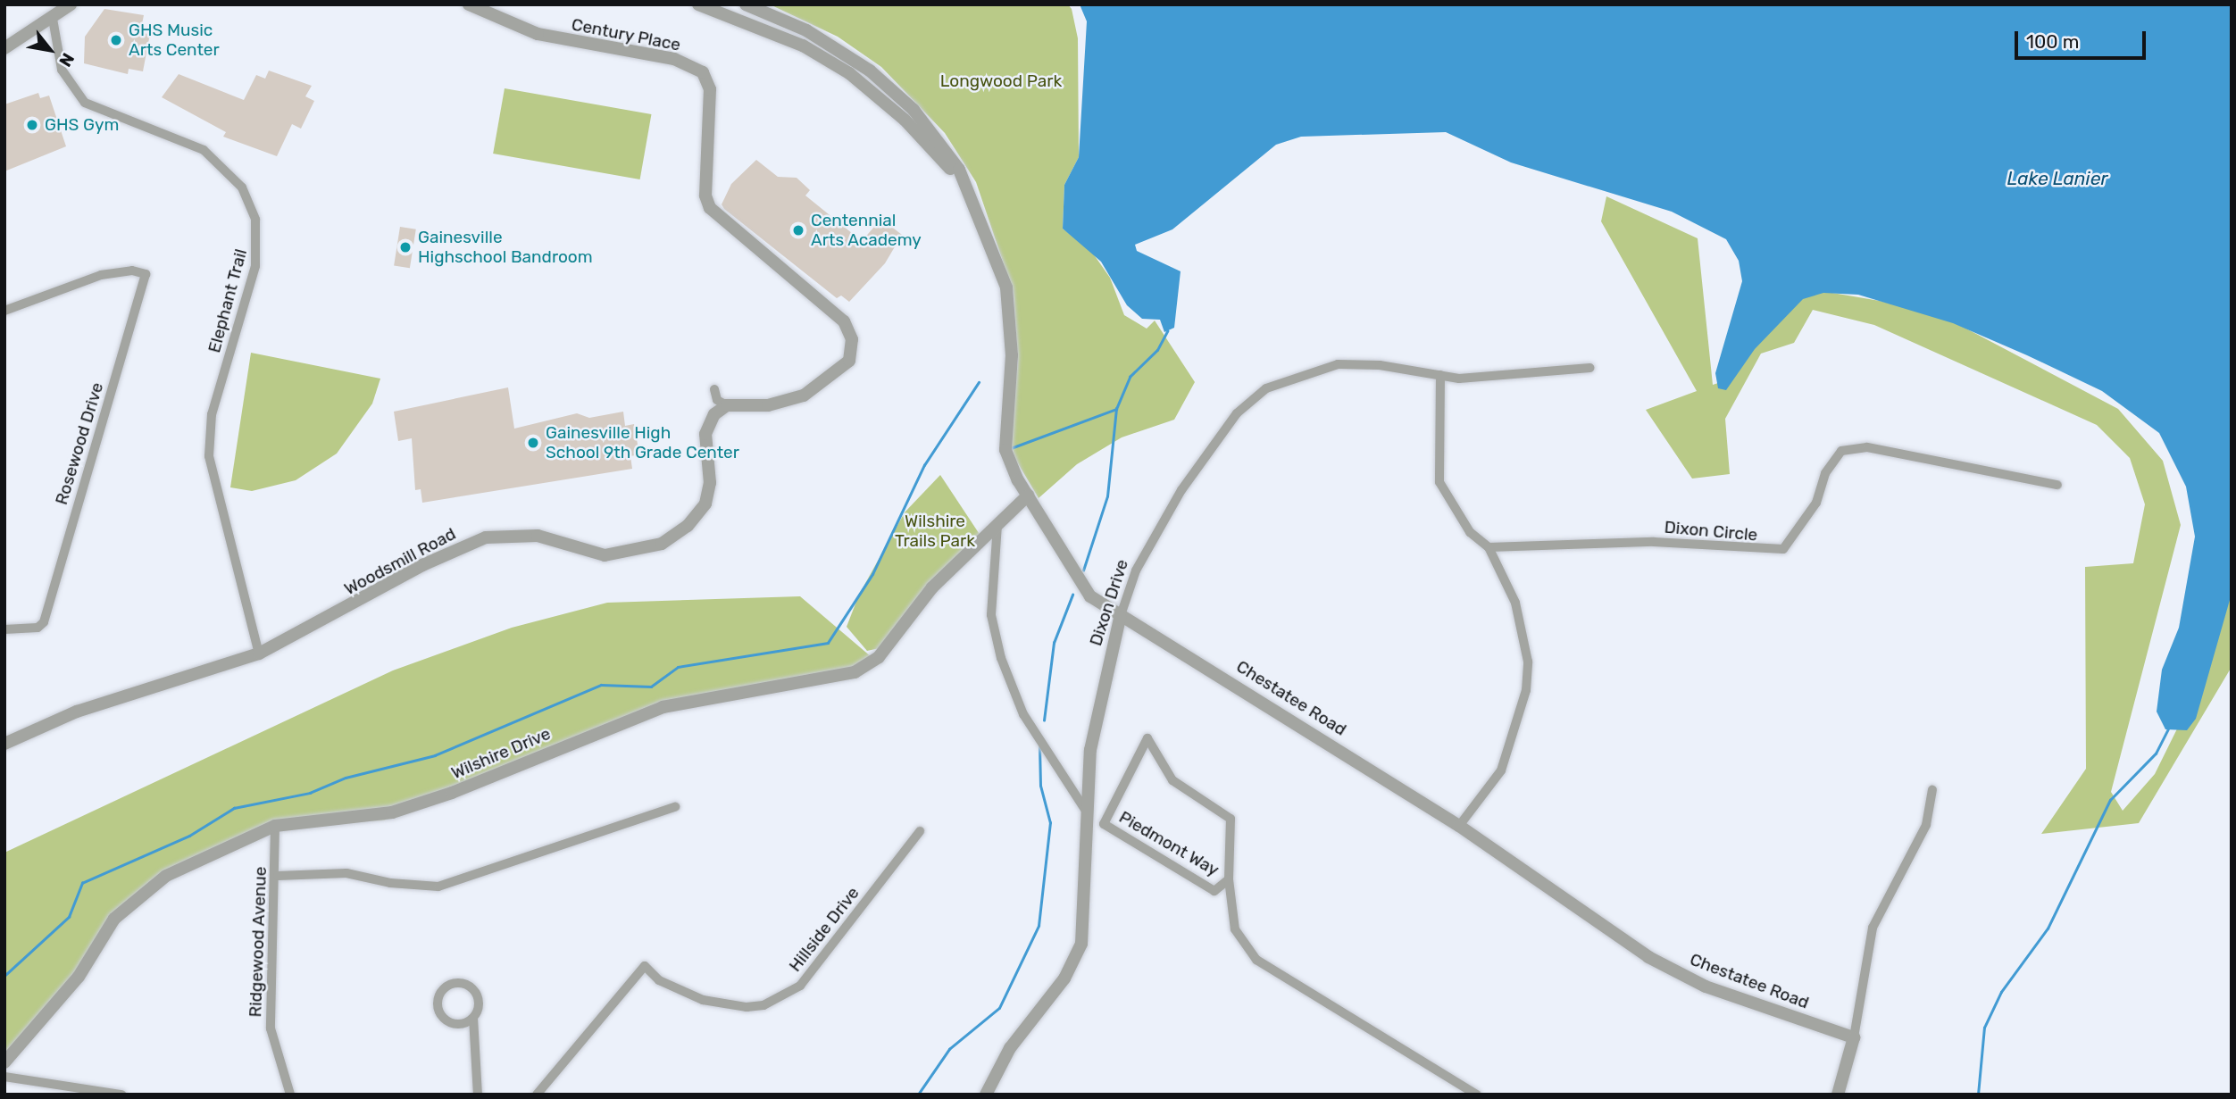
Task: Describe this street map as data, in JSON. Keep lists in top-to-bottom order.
{
  "streets": {
    "street": [
      "Century Place",
      "Elephant Trail",
      "Rosewood Drive",
      "Dixon Circle",
      "Woodsmill Road",
      "Dixon Drive",
      "Chestatee Road",
      "Wilshire Drive",
      "Piedmont Way",
      "Hillside Drive",
      "Ridgewood Avenue"
    ]
  },
  "crossings": [
    ["Century Place", "Woodsmill Road"],
    ["Elephant Trail", "Woodsmill Road"],
    ["Dixon Drive", "Chestatee Road"],
    ["Chestatee Road", "Wilshire Drive"],
    ["Wilshire Drive", "Ridgewood Avenue"]
  ],
  "water": ["Lake Lanier"],
  "parks": ["Longwood Park", "Wilshire Trails Park"],
  "places": [
    "GHS Music Arts Center",
    "GHS Gym",
    "Centennial Arts Academy",
    "Gainesville Highschool Bandroom",
    "Gainesville High School 9th Grade Center"
  ],
  "scale_bar": "100 m",
  "north": "bottom right"
}
